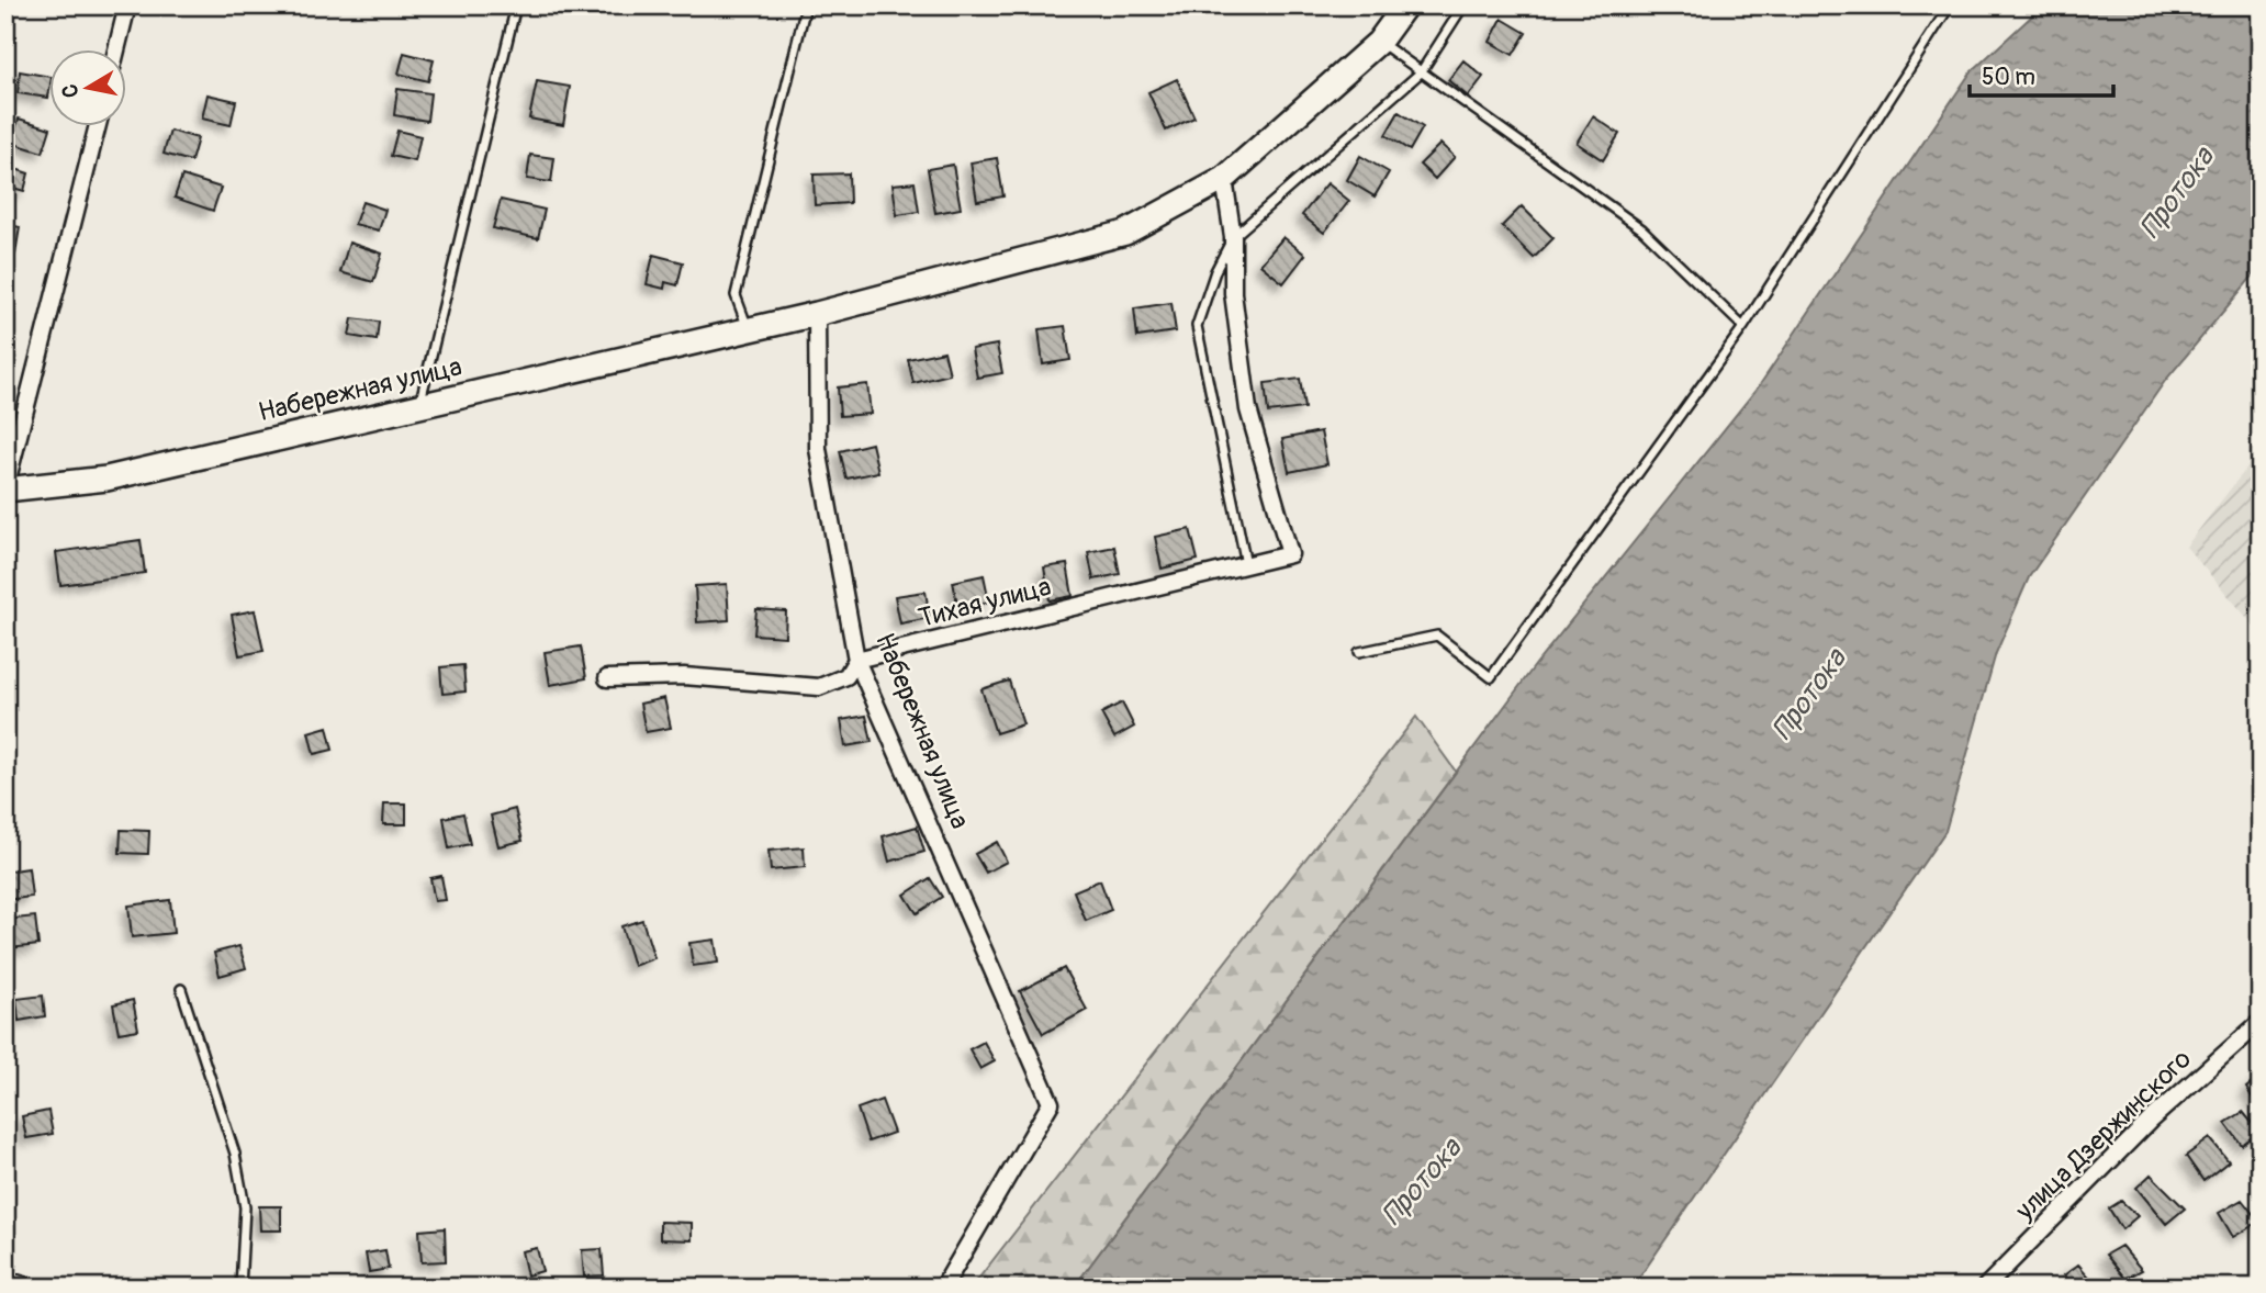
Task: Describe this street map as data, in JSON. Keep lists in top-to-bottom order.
{
  "streets": {
    "street": ["Набережная улица", "Тихая улица", "улица Дзержинского"]
  },
  "crossings": [
    ["Набережная улица", "Тихая улица"]
  ],
  "water": ["Протока"],
  "scale_bar": "50 m",
  "north": "left"
}
